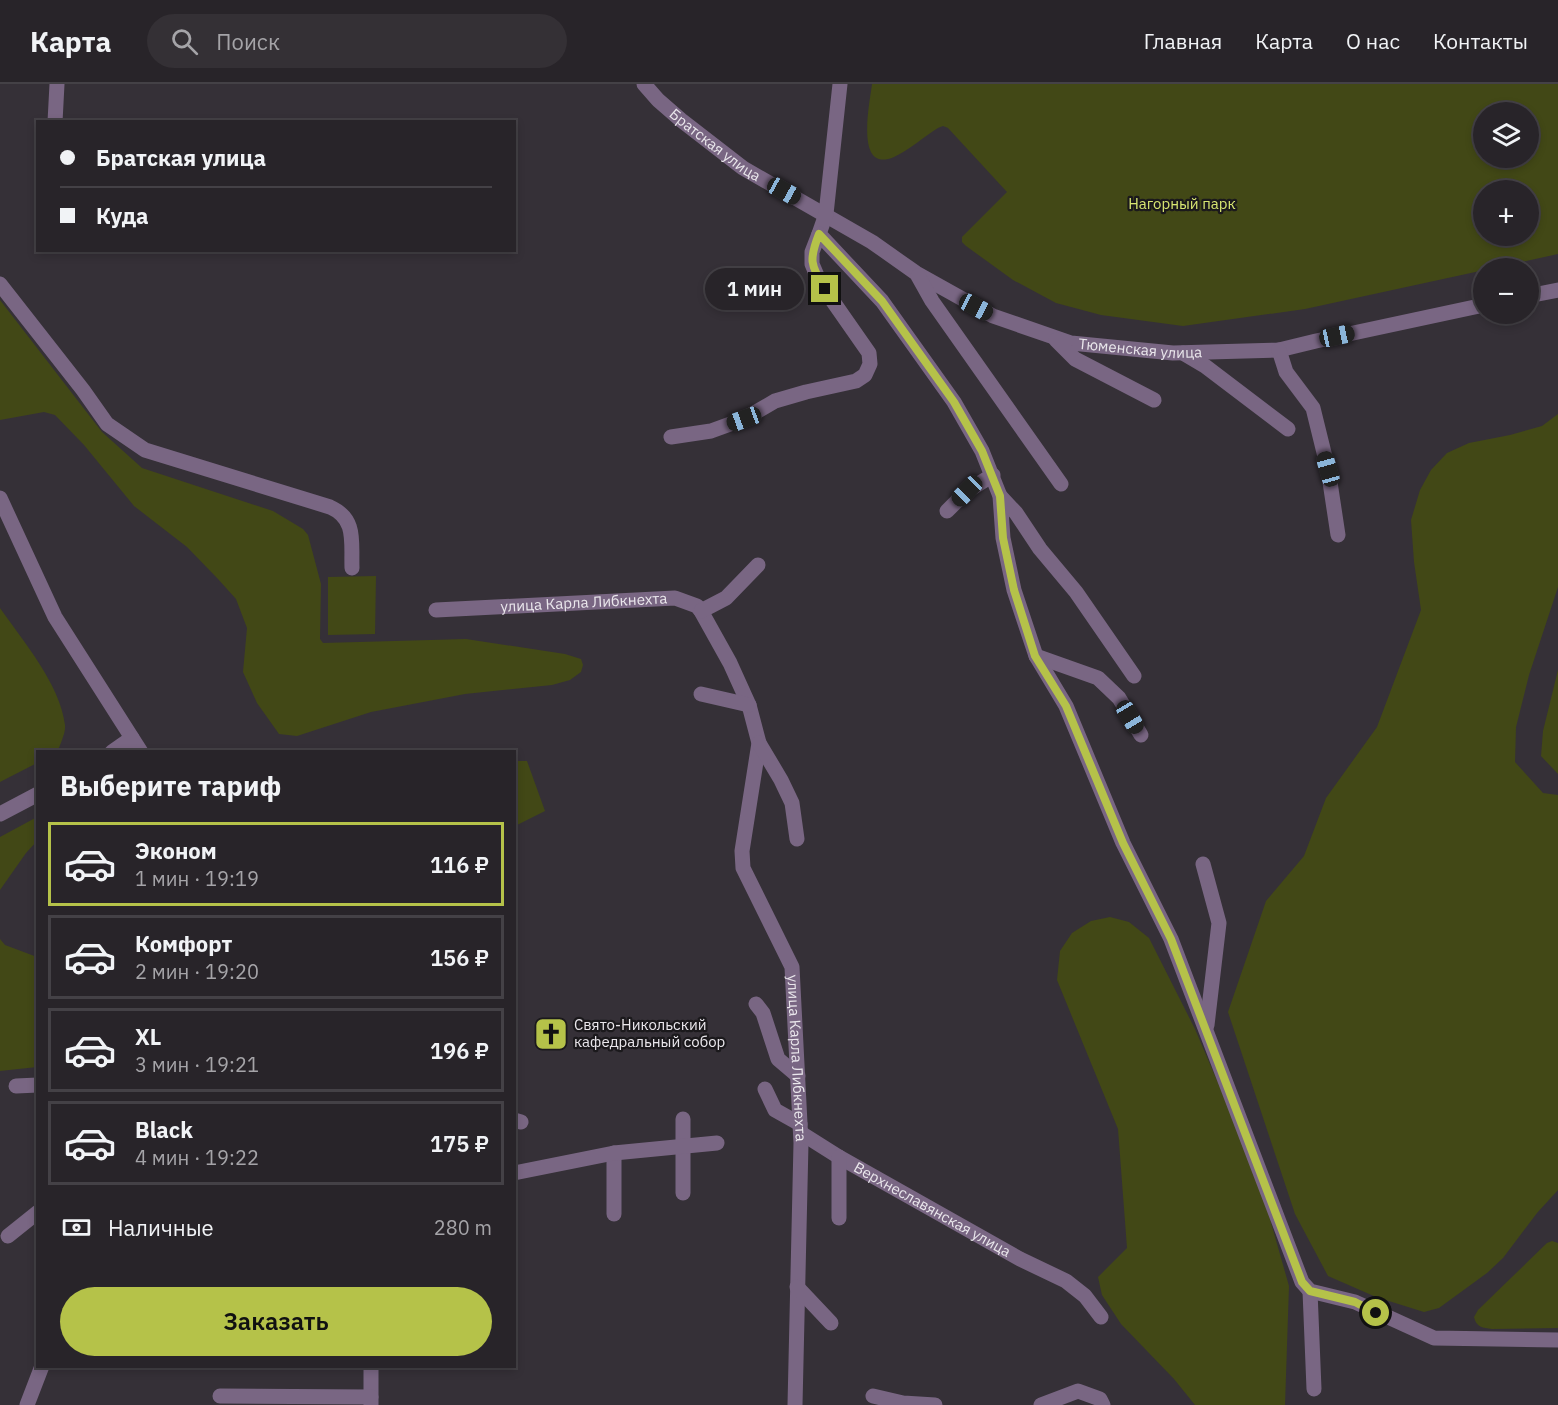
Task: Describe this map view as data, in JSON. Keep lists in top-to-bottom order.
{
  "streets": {
    "street": [
      "Братская улица",
      "Тюменская улица",
      "улица Карла Либкнехта",
      "Верхнеславянская улица"
    ]
  },
  "crossings": [
    ["Братская улица", "Тюменская улица"],
    ["улица Карла Либкнехта", "Верхнеславянская улица"]
  ],
  "parks": ["Нагорный парк"],
  "places": {
    "church": ["Свято-Никольский кафедральный собор"]
  },
  "page": {
    "header": "Карта",
    "search": "Поиск",
    "nav": [
      "Главная",
      "Карта",
      "О нас",
      "Контакты"
    ],
    "map_buttons": ["+", "−"],
    "banner": ["Братская улица", "Куда"],
    "bubble": "1 мин",
    "heading": "Выберите тариф",
    "list": [
      {
        "name": "Эконом",
        "note": "1 мин · 19:19",
        "value": "116 ₽"
      },
      {
        "name": "Комфорт",
        "note": "2 мин · 19:20",
        "value": "156 ₽"
      },
      {
        "name": "XL",
        "note": "3 мин · 19:21",
        "value": "196 ₽"
      },
      {
        "name": "Black",
        "note": "4 мин · 19:22",
        "value": "175 ₽"
      }
    ],
    "pay": ["Наличные", "280 m"],
    "buttons": "Заказать"
  }
}
